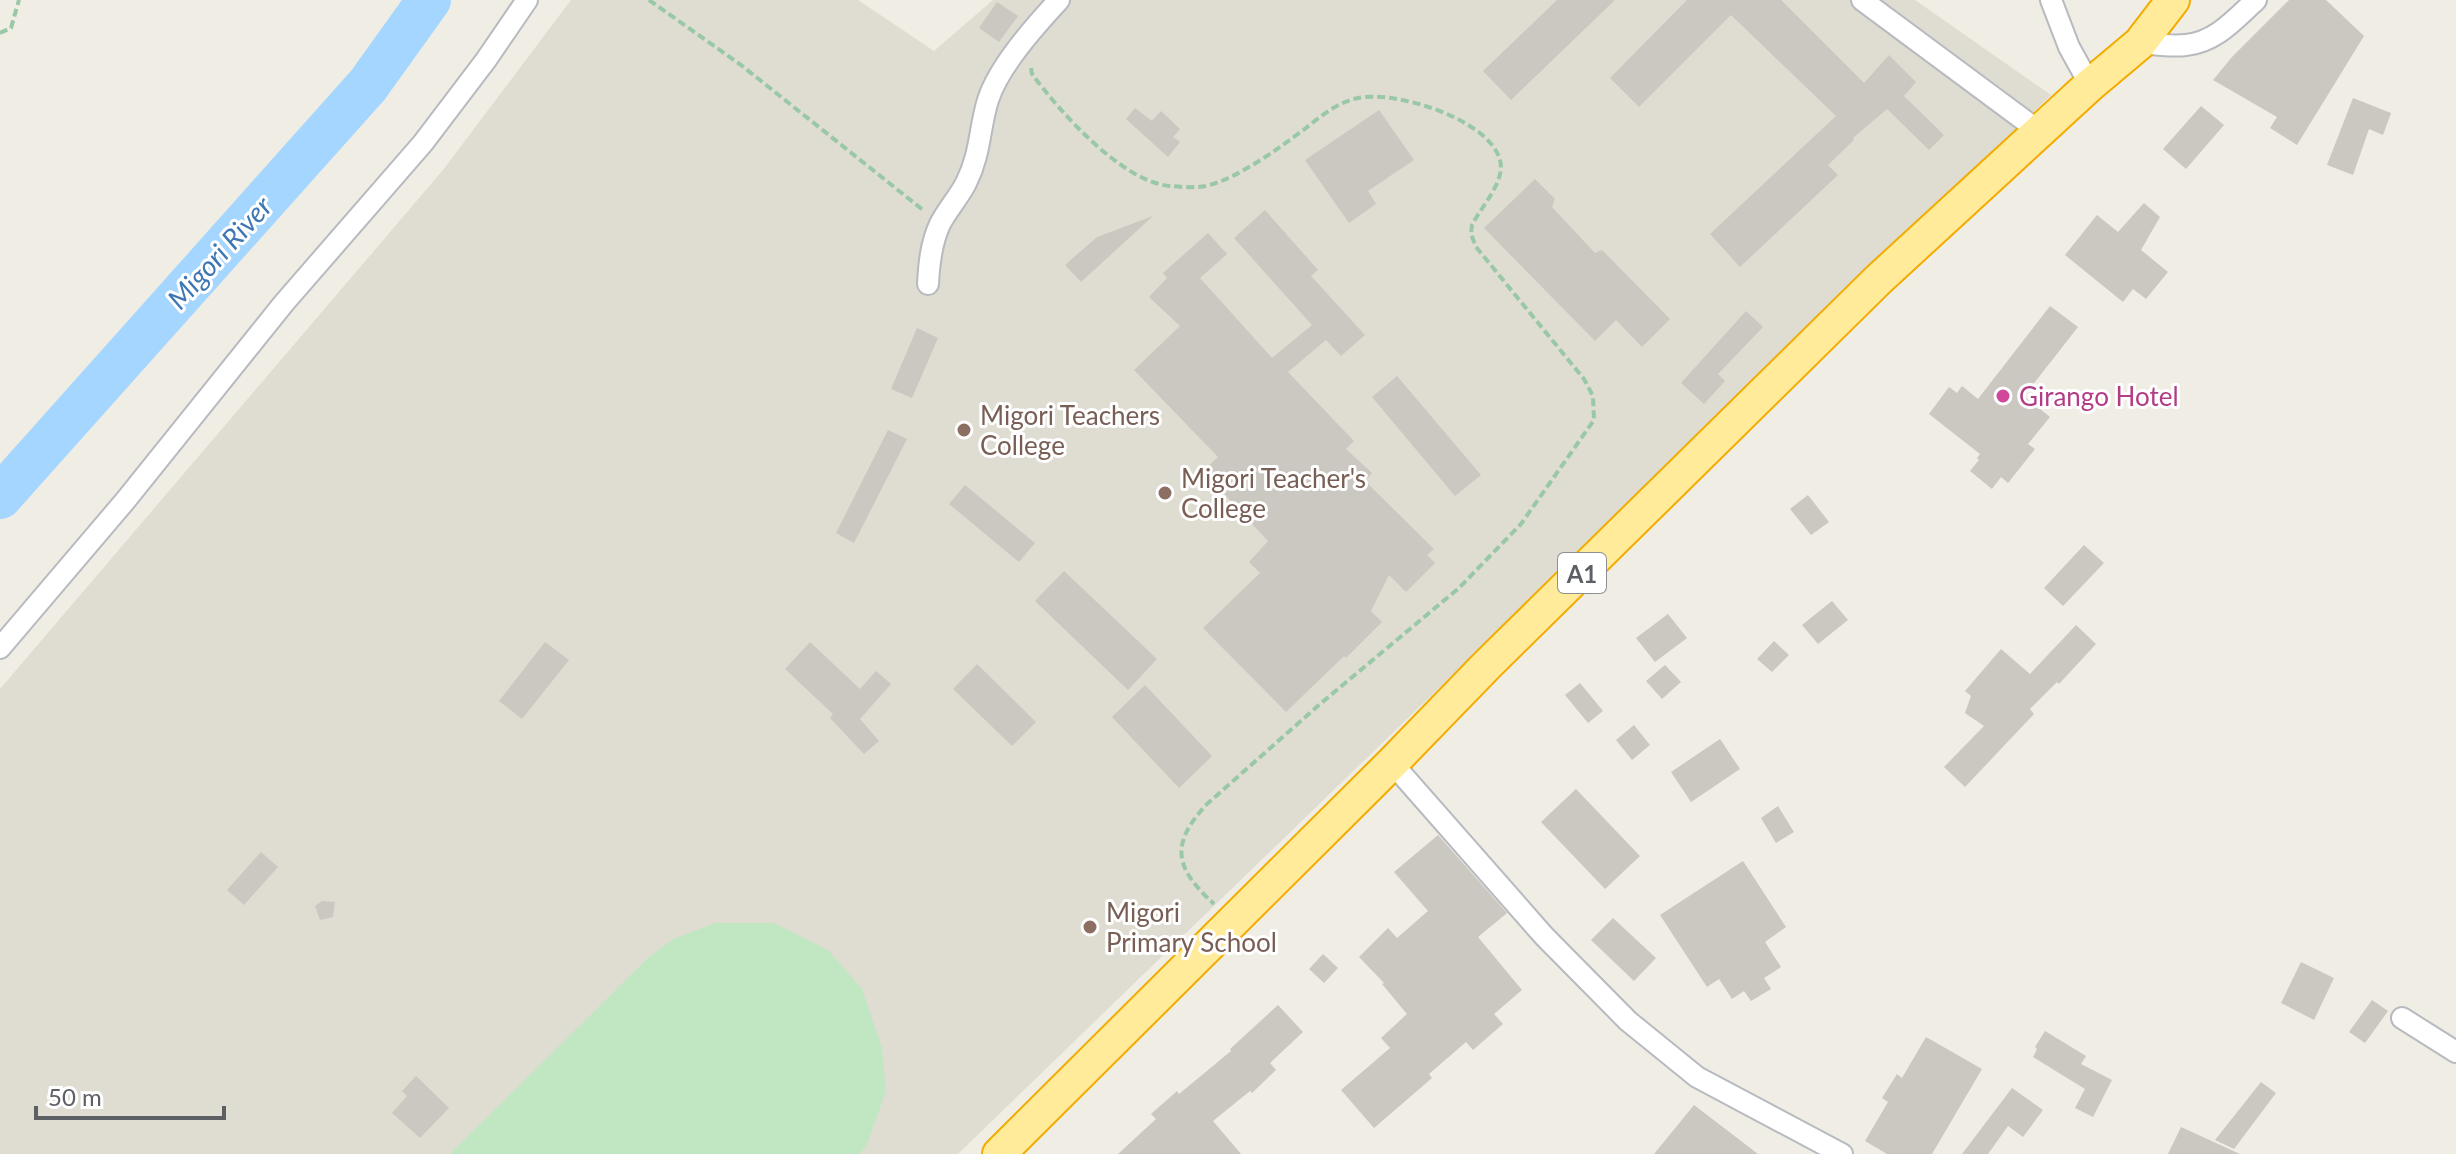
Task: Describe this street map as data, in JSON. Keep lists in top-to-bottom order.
{
  "streets": {
    "highway": ["A1"]
  },
  "water": ["Migori River"],
  "places": [
    "Girango Hotel",
    "Migori Teachers College",
    "Migori Teacher's College",
    "Migori Primary School"
  ],
  "scale_bar": "50 m"
}
